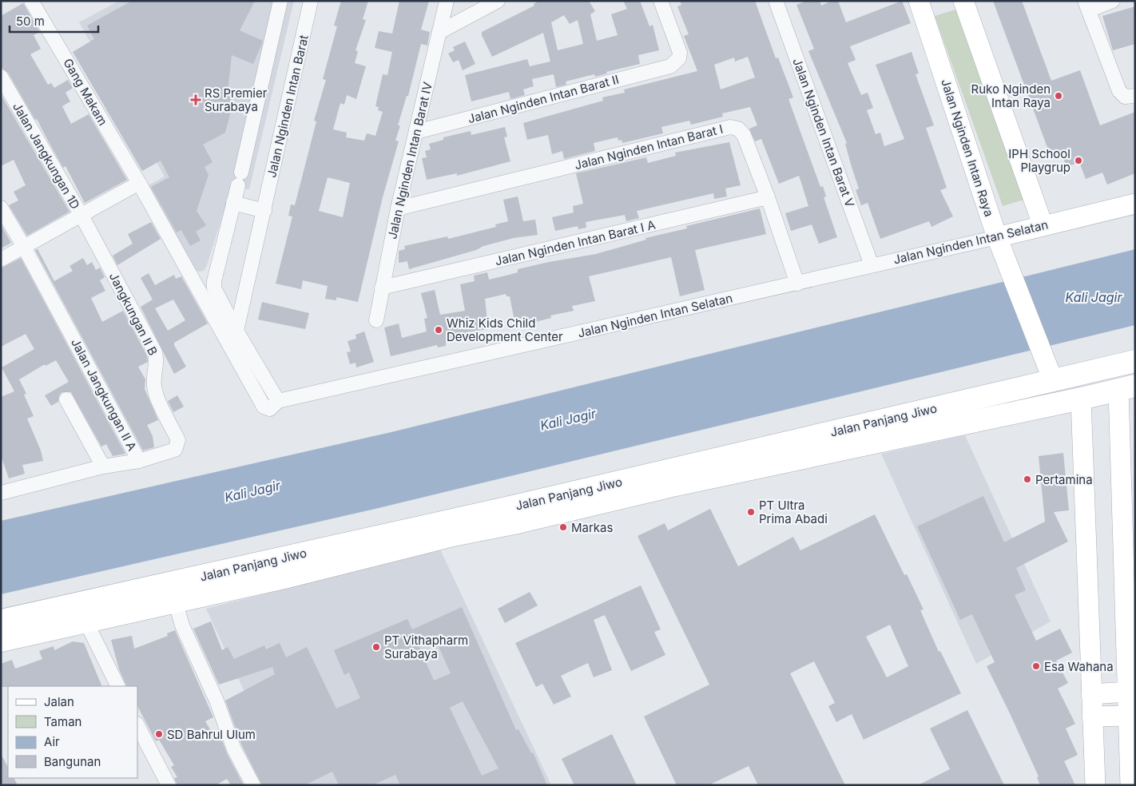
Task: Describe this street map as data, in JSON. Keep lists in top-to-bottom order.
{
  "streets": {
    "main road": ["Jalan Panjang Jiwo"],
    "street": [
      "Gang Makam",
      "Jalan Nginden Intan Barat II",
      "Jalan Nginden Intan Barat",
      "Jalan Nginden Intan Barat V",
      "Jalan Nginden Intan Barat I",
      "Jalan Nginden Intan Raya",
      "Jalan Jangkungan 1D",
      "Jalan Nginden Intan Barat IV",
      "Jalan Nginden Intan Selatan",
      "Jalan Nginden Intan Barat I A",
      "Jangkungan II B",
      "Jalan Jangkungan II A"
    ]
  },
  "crossings": [
    ["Jalan Nginden Intan Barat II", "Jalan Nginden Intan Barat IV"],
    ["Jalan Nginden Intan Barat V", "Jalan Nginden Intan Selatan"],
    ["Jalan Nginden Intan Barat I", "Jalan Nginden Intan Barat IV"],
    ["Jalan Nginden Intan Barat I", "Jalan Nginden Intan Selatan"],
    ["Jalan Nginden Intan Barat I", "Jalan Nginden Intan Barat I A"],
    ["Jalan Nginden Intan Raya", "Jalan Nginden Intan Selatan"],
    ["Jalan Nginden Intan Raya", "Jalan Panjang Jiwo"],
    ["Jalan Jangkungan 1D", "Jangkungan II B"],
    ["Jalan Nginden Intan Barat IV", "Jalan Nginden Intan Barat I A"],
    ["Jangkungan II B", "Jalan Jangkungan II A"]
  ],
  "water": ["Kali Jagir"],
  "places": {
    "other": [
      "Ruko Nginden Intan Raya",
      "IPH School Playgrup",
      "Whiz Kids Child Development Center",
      "Pertamina",
      "PT Ultra Prima Abadi",
      "Markas",
      "PT Vithapharm Surabaya",
      "Esa Wahana",
      "SD Bahrul Ulum"
    ],
    "health": ["RS Premier Surabaya"]
  },
  "legend": [
    "Jalan",
    "Taman",
    "Air",
    "Bangunan"
  ],
  "scale_bar": "50 m"
}
